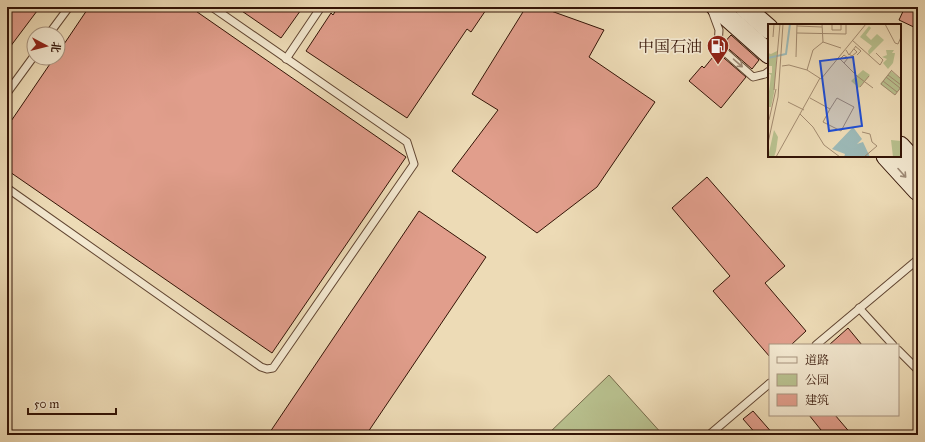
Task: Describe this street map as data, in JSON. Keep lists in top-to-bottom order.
{
  "places": {
    "fuel station": ["中国石油"]
  },
  "legend": ["道路", "公园", "建筑"],
  "scale_bar": "50 m",
  "north": "right"
}
